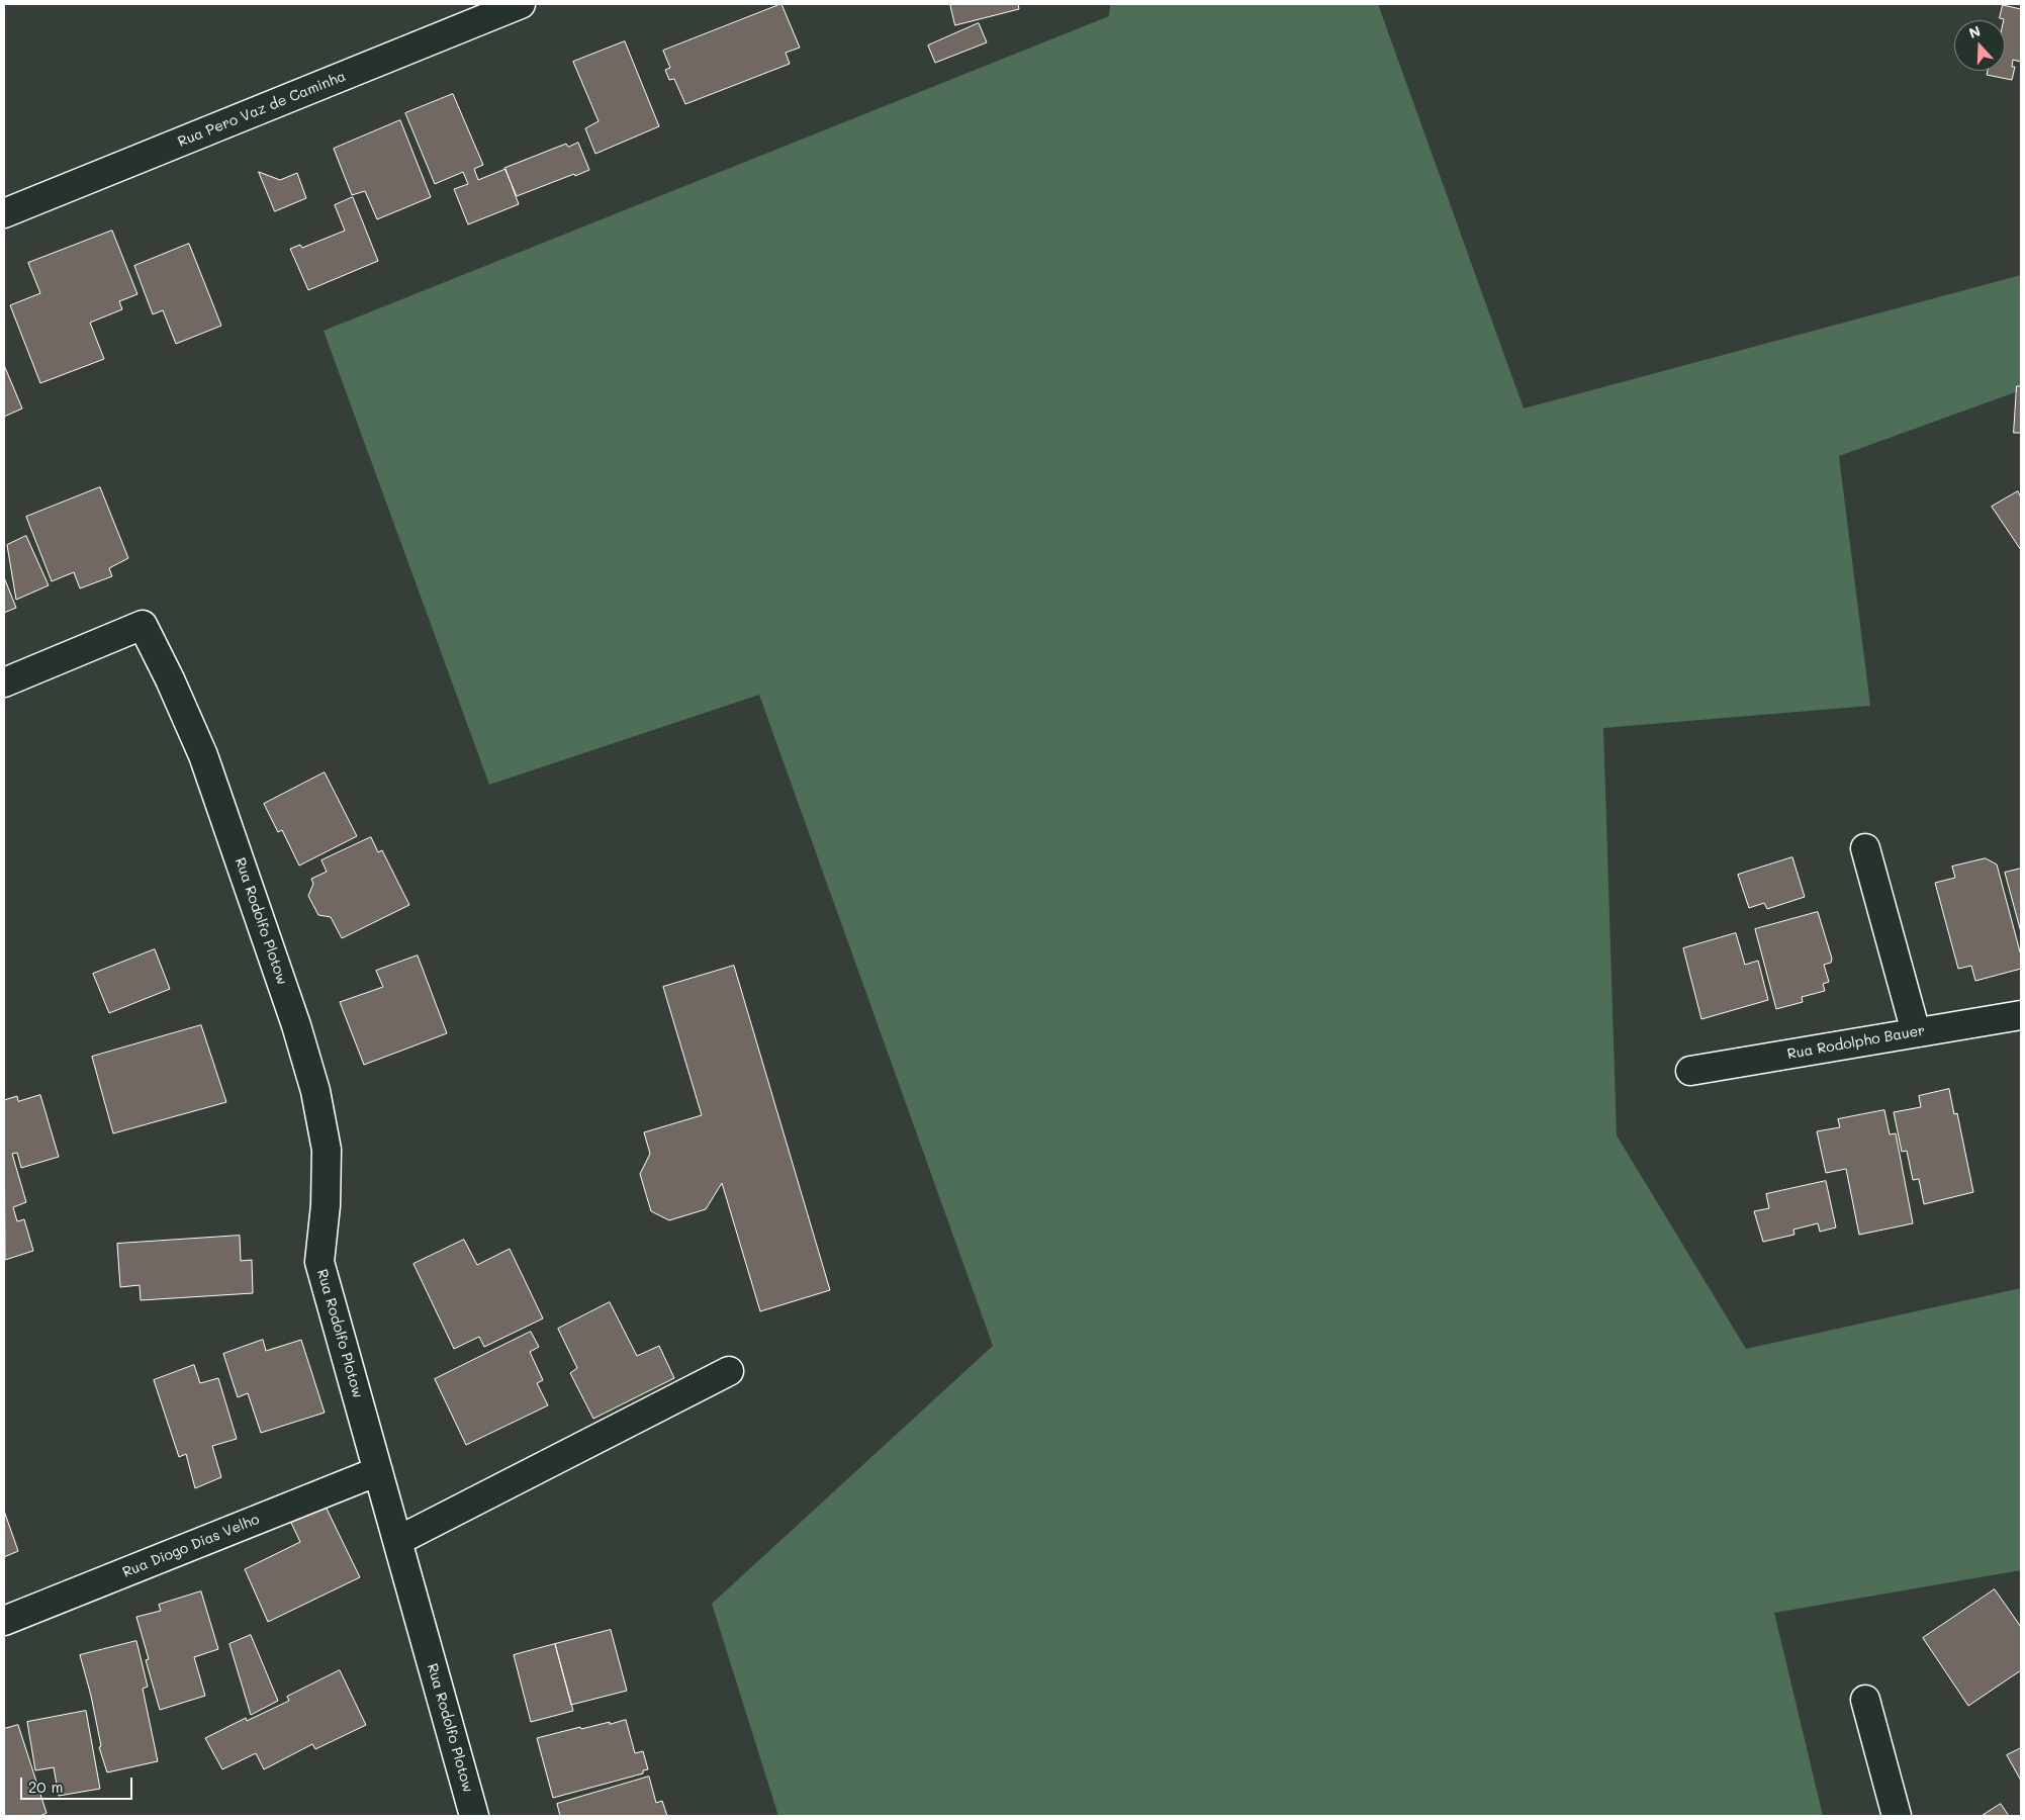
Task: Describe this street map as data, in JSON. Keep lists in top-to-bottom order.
{
  "streets": {
    "street": [
      "Rua Pero Vaz de Caminha",
      "Rua Rodolfo Plotow",
      "Rua Rodolpho Bauer",
      "Rua Diogo Dias Velho"
    ]
  },
  "crossings": [
    ["Rua Rodolfo Plotow", "Rua Diogo Dias Velho"]
  ],
  "scale_bar": "20 m",
  "north": "top"
}
